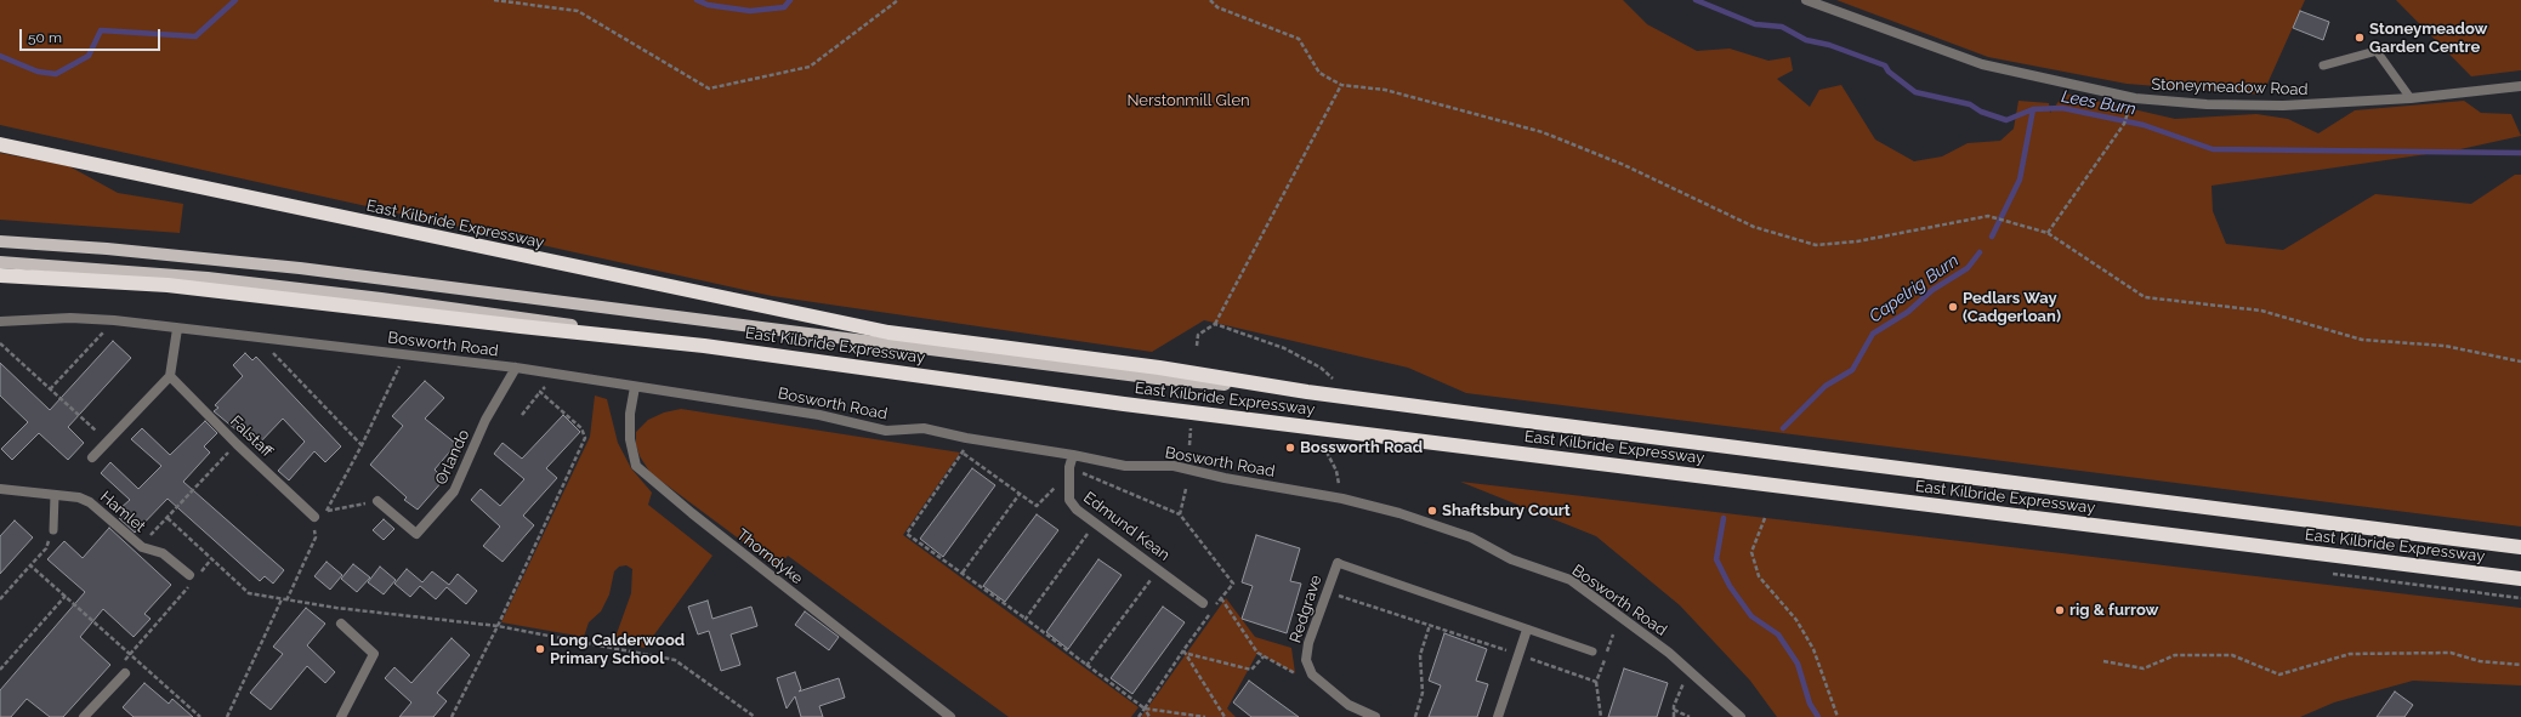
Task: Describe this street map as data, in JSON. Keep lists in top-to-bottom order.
{
  "streets": {
    "highway": ["East Kilbride Expressway"],
    "street": [
      "Stoneymeadow Road",
      "Bosworth Road",
      "Falstaff",
      "Orlando",
      "Hamlet",
      "Edmund Kean",
      "Thorndyke",
      "Redgrave"
    ]
  },
  "crossings": [
    ["Bosworth Road", "Orlando"],
    ["Bosworth Road", "Edmund Kean"],
    ["Bosworth Road", "Thorndyke"]
  ],
  "water": ["Lees Burn", "Capelrig Burn"],
  "parks": ["Nerstonmill Glen"],
  "places": [
    "Stoneymeadow Garden Centre",
    "Pedlars Way (Cadgerloan)",
    "Bossworth Road",
    "Shaftsbury Court",
    "rig & furrow",
    "Long Calderwood Primary School"
  ],
  "scale_bar": "50 m"
}
